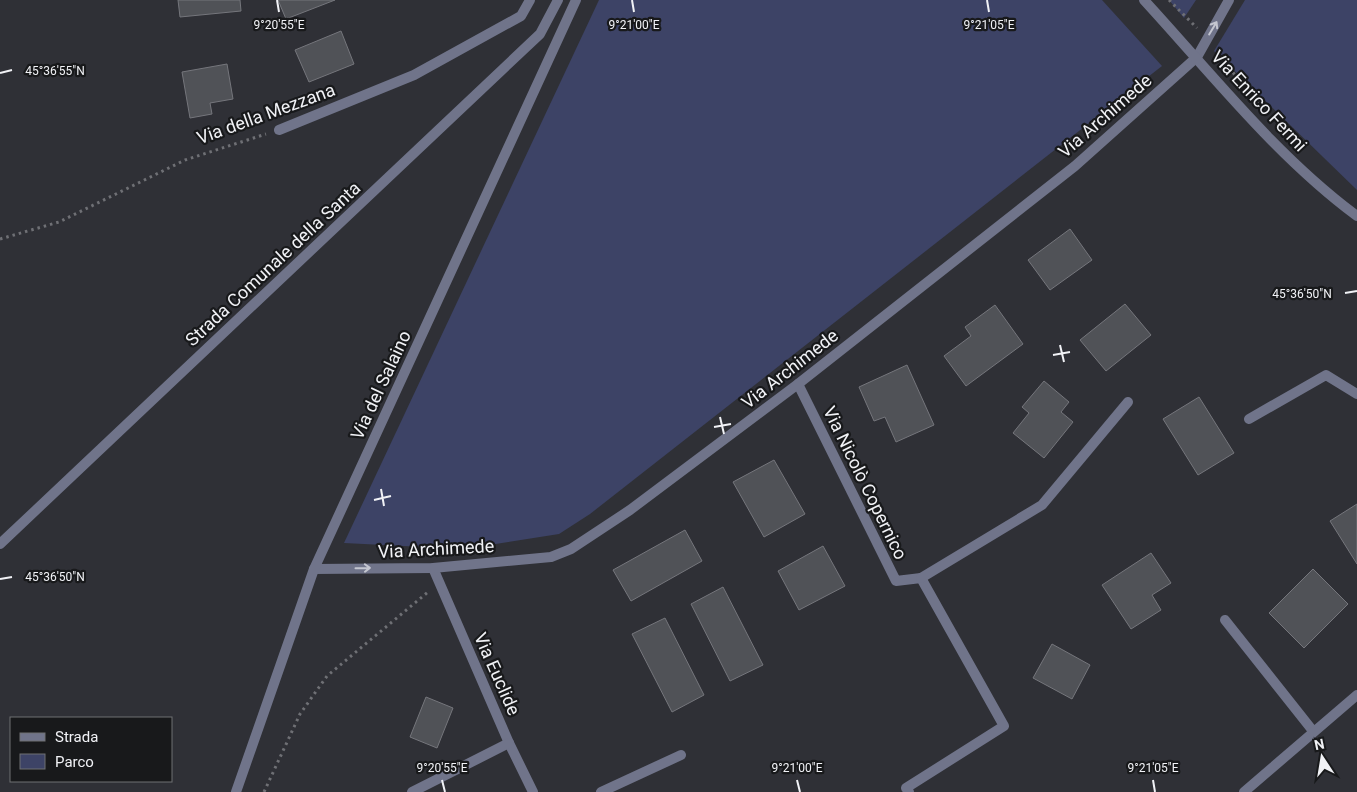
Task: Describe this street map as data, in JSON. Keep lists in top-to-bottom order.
{
  "streets": {
    "street": [
      "Via Enrico Fermi",
      "Via della Mezzana",
      "Via Archimede",
      "Strada Comunale della Santa",
      "Via del Salaino",
      "Via Nicolò Copernico",
      "Via Euclide"
    ]
  },
  "crossings": [
    ["Via Enrico Fermi", "Via Archimede"],
    ["Via Archimede", "Via del Salaino"],
    ["Via Archimede", "Via Nicolò Copernico"],
    ["Via Archimede", "Via Euclide"]
  ],
  "legend": ["Strada", "Parco"],
  "north": "top",
  "coordinates": [
    "9°20'55\"E",
    "9°21'00\"E",
    "9°21'05\"E",
    "45°36'55\"N",
    "45°36'50\"N"
  ]
}
